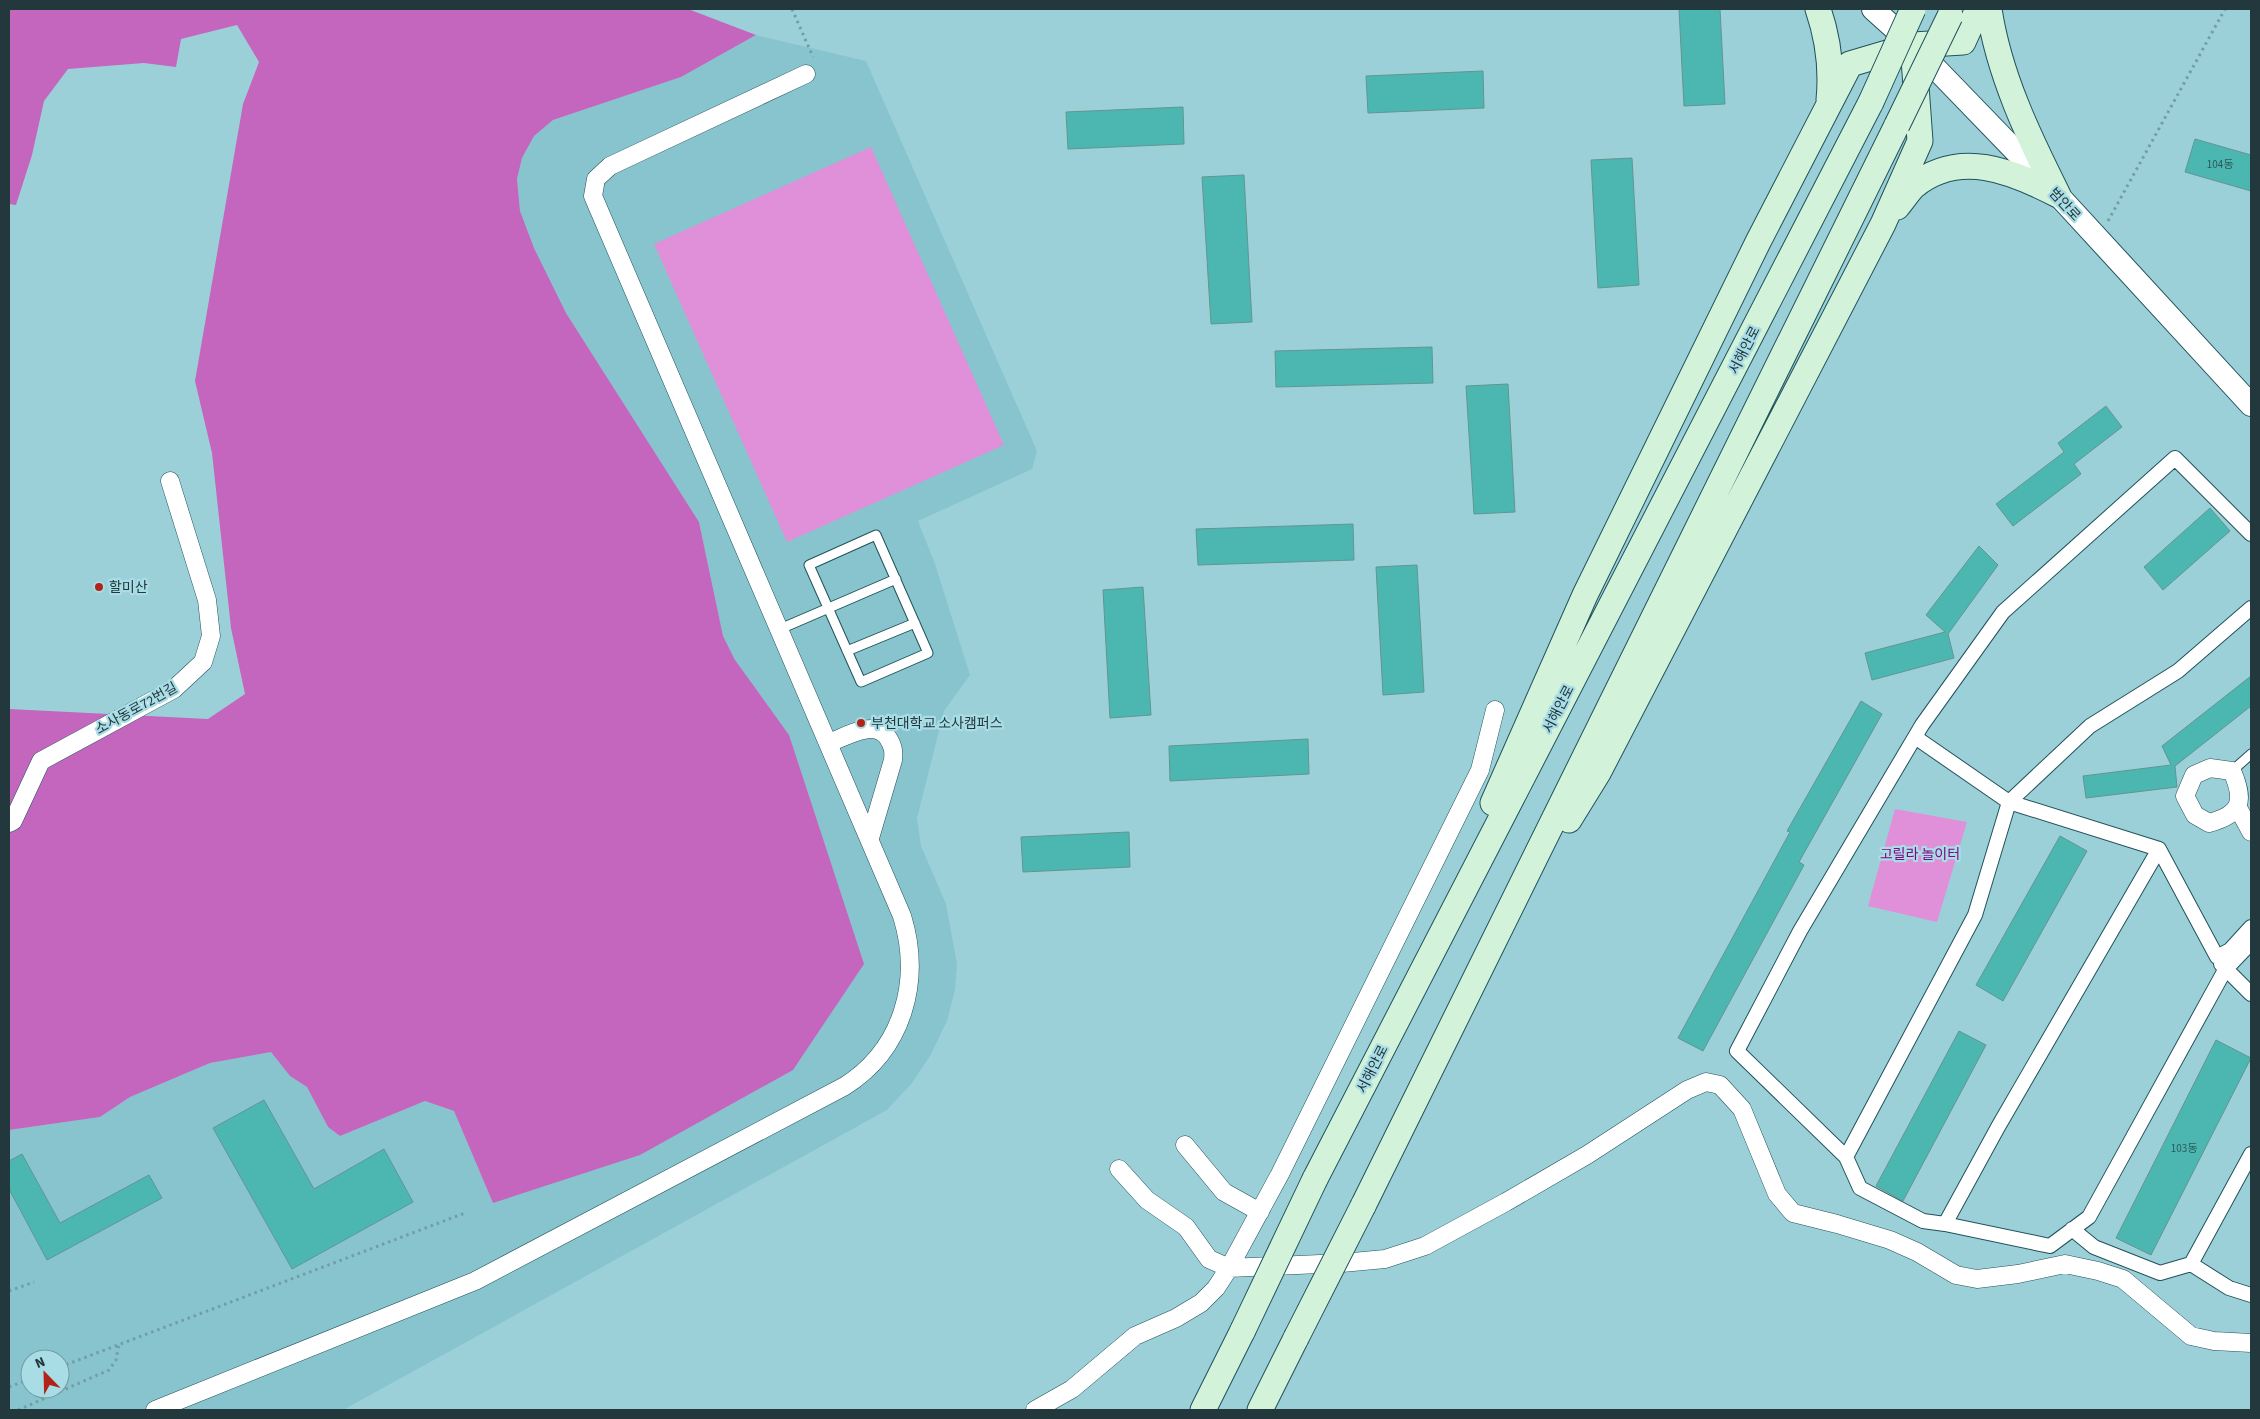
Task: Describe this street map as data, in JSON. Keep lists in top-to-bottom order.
{
  "streets": {
    "main road": ["서해안로"],
    "street": ["범안로", "소사동로72번길"]
  },
  "parks": ["고릴라 놀이터"],
  "places": ["할미산", "부천대학교 소사캠퍼스"],
  "house_numbers": ["104동", "103동"],
  "north": "top left"
}
